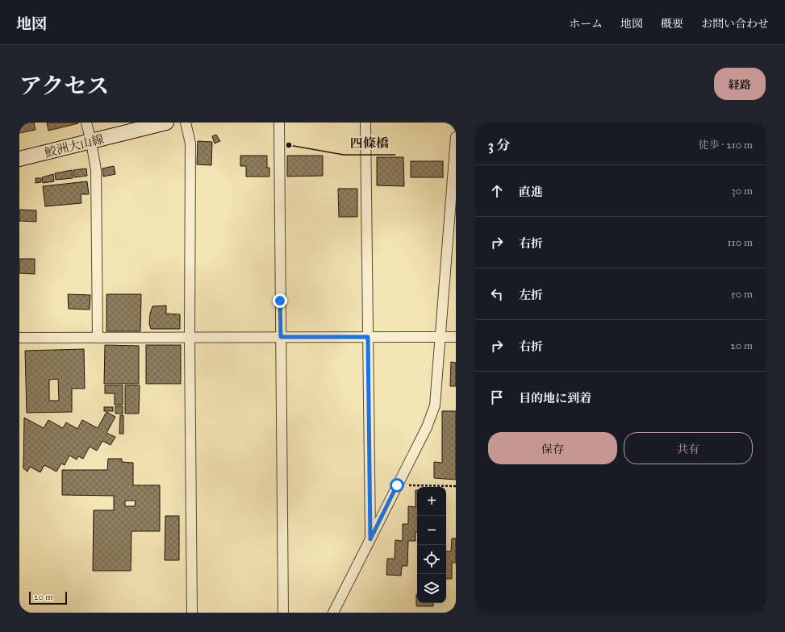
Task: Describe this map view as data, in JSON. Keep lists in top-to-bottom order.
{
  "streets": {
    "main road": ["鮫洲大山線"]
  },
  "places": ["四條橋"],
  "scale_bar": "20 m",
  "page": {
    "header": "地図",
    "nav": [
      "ホーム",
      "地図",
      "概要",
      "お問い合わせ"
    ],
    "title": "アクセス",
    "buttons": [
      "経路",
      ["保存", "共有"]
    ],
    "heading": ["3 分", "徒歩 · 210 m"],
    "list": [
      ["直進", "30 m"],
      ["右折", "110 m"],
      ["左折", "50 m"],
      ["右折", "20 m"],
      "目的地に到着"
    ],
    "map_buttons": ["+", "−"],
    "scale": "20 m"
  }
}
